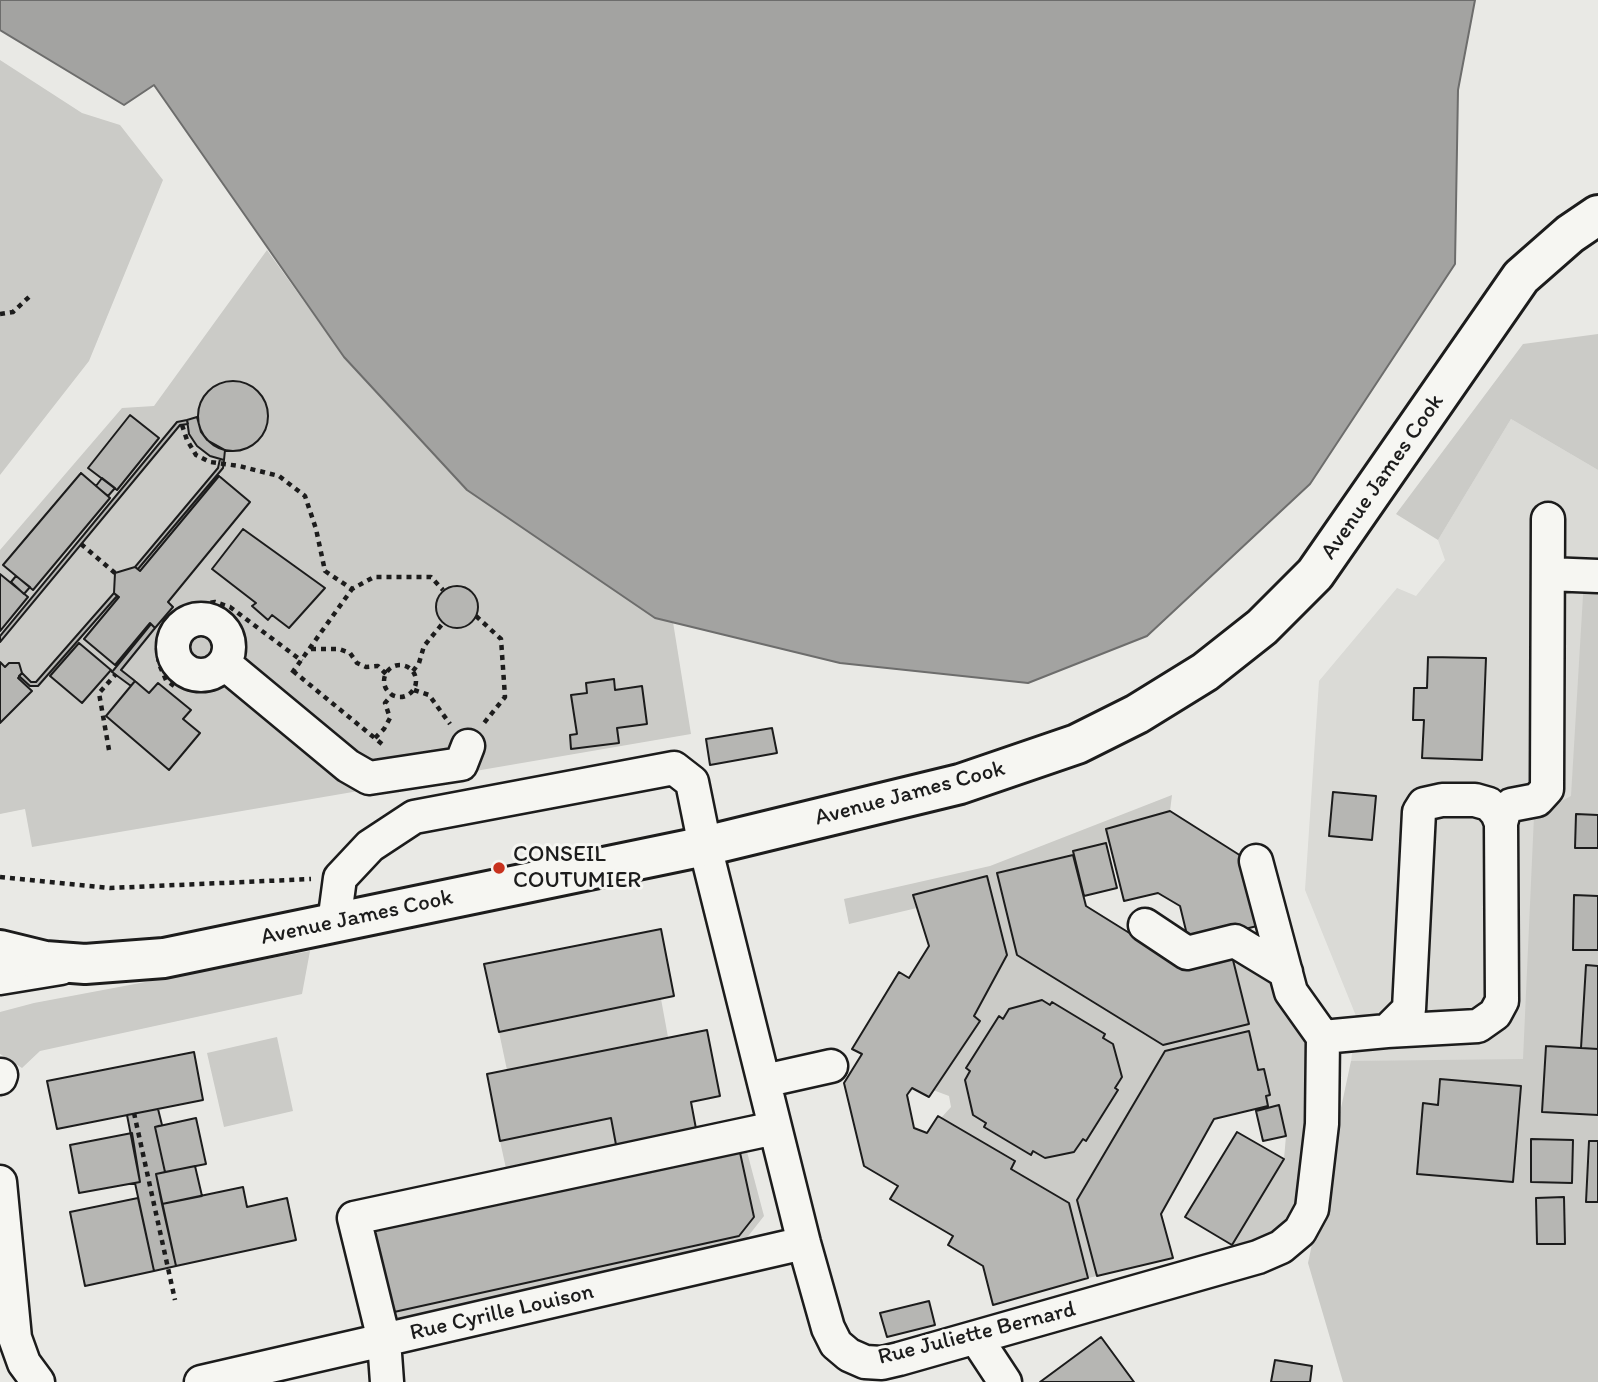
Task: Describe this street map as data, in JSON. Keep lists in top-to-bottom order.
{
  "streets": {
    "main road": ["Avenue James Cook"],
    "street": ["Rue Cyrille Louison", "Rue Juliette Bernard"]
  },
  "crossings": [
    ["Avenue James Cook", "Rue Juliette Bernard"],
    ["Rue Cyrille Louison", "Rue Juliette Bernard"]
  ],
  "places": ["CONSEIL COUTUMIER"]
}
